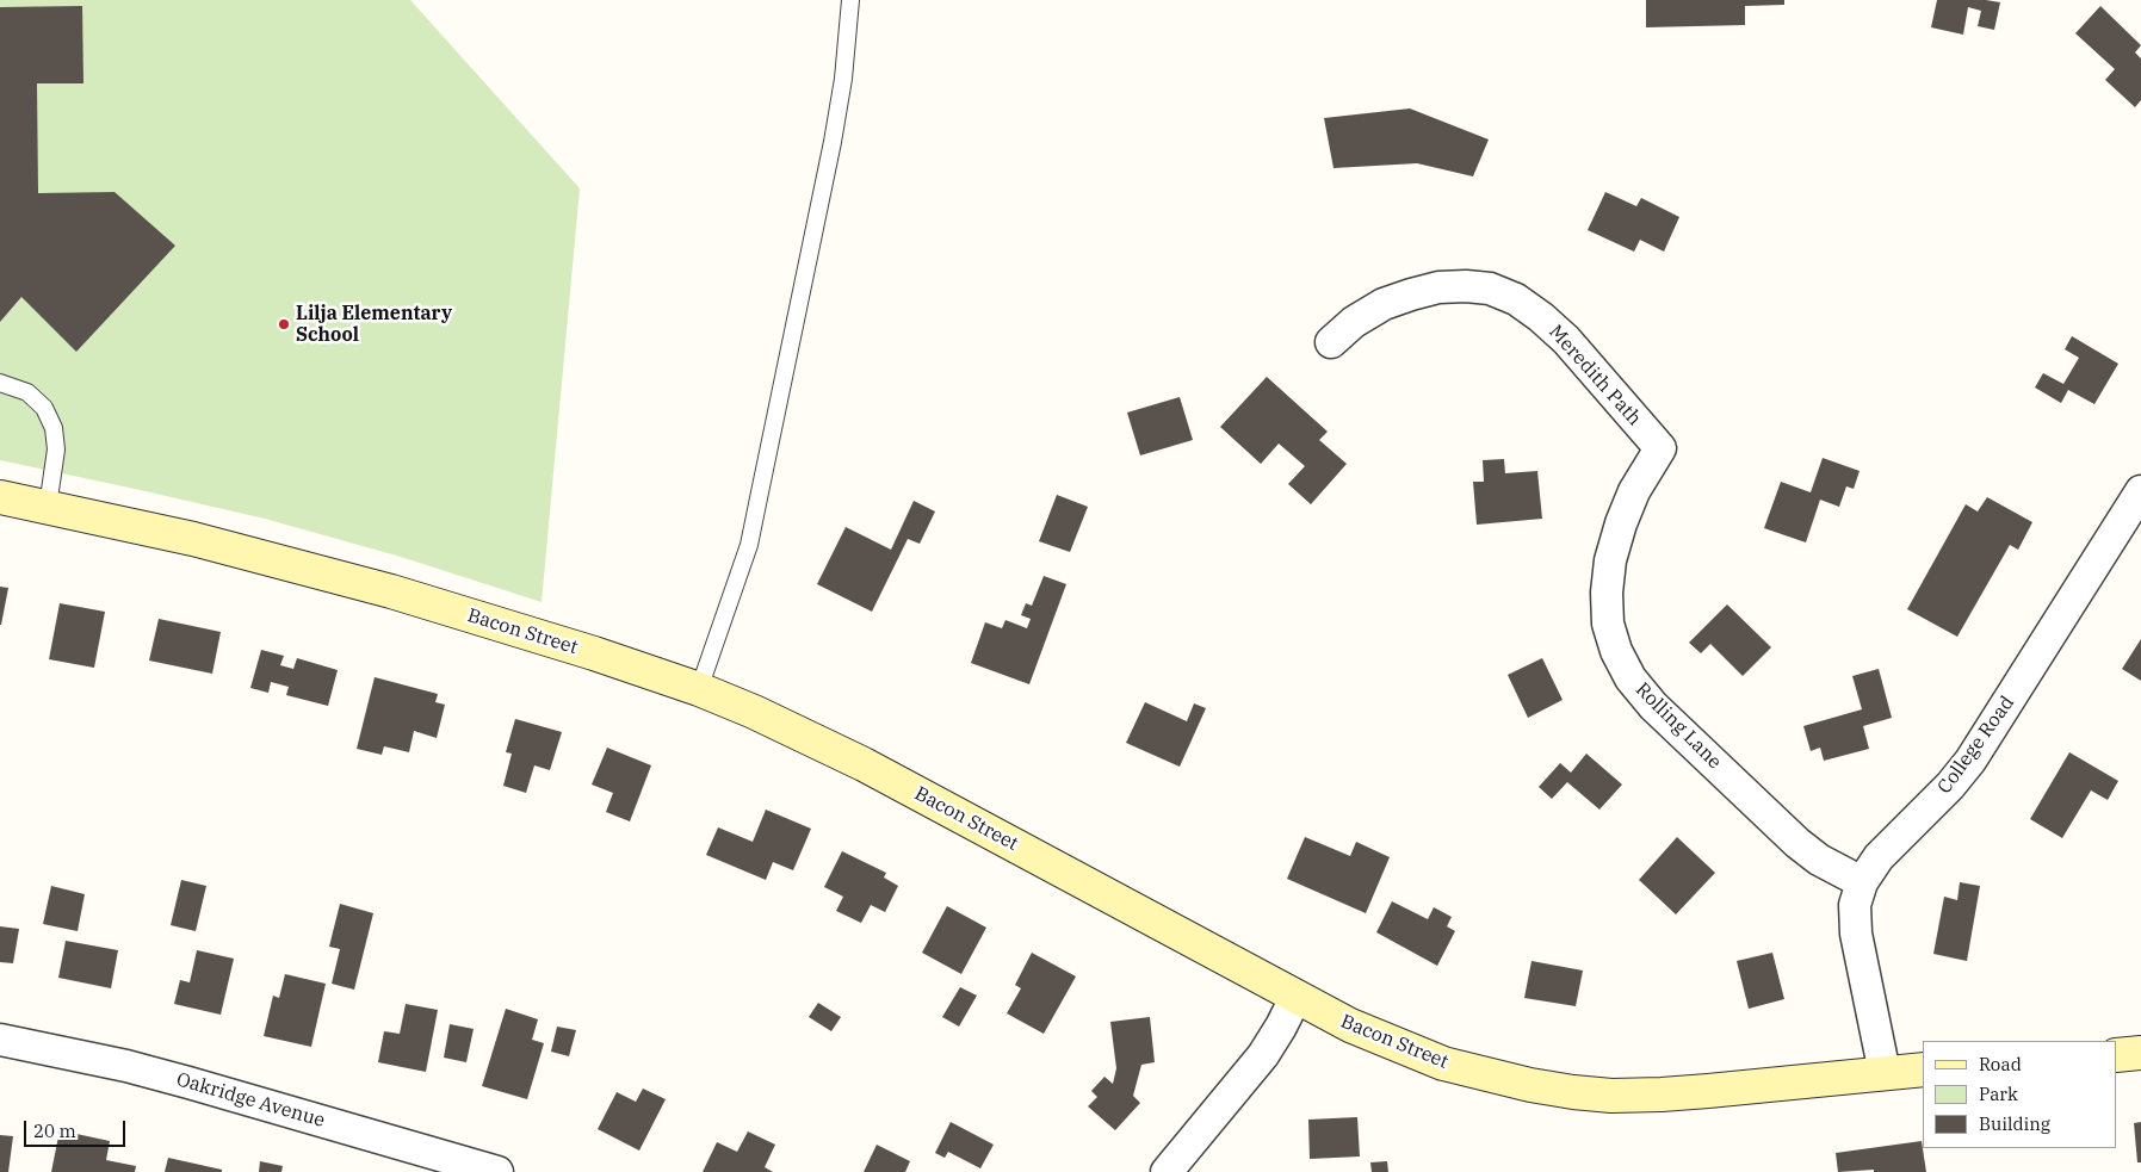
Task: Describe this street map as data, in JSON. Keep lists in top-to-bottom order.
{
  "streets": {
    "street": [
      "Meredith Path",
      "Bacon Street",
      "Rolling Lane",
      "College Road",
      "Oakridge Avenue"
    ]
  },
  "crossings": [
    ["Meredith Path", "Rolling Lane"],
    ["Bacon Street", "College Road"],
    ["Rolling Lane", "College Road"]
  ],
  "places": ["Lilja Elementary School"],
  "legend": ["Road", "Park", "Building"],
  "scale_bar": "20 m"
}
